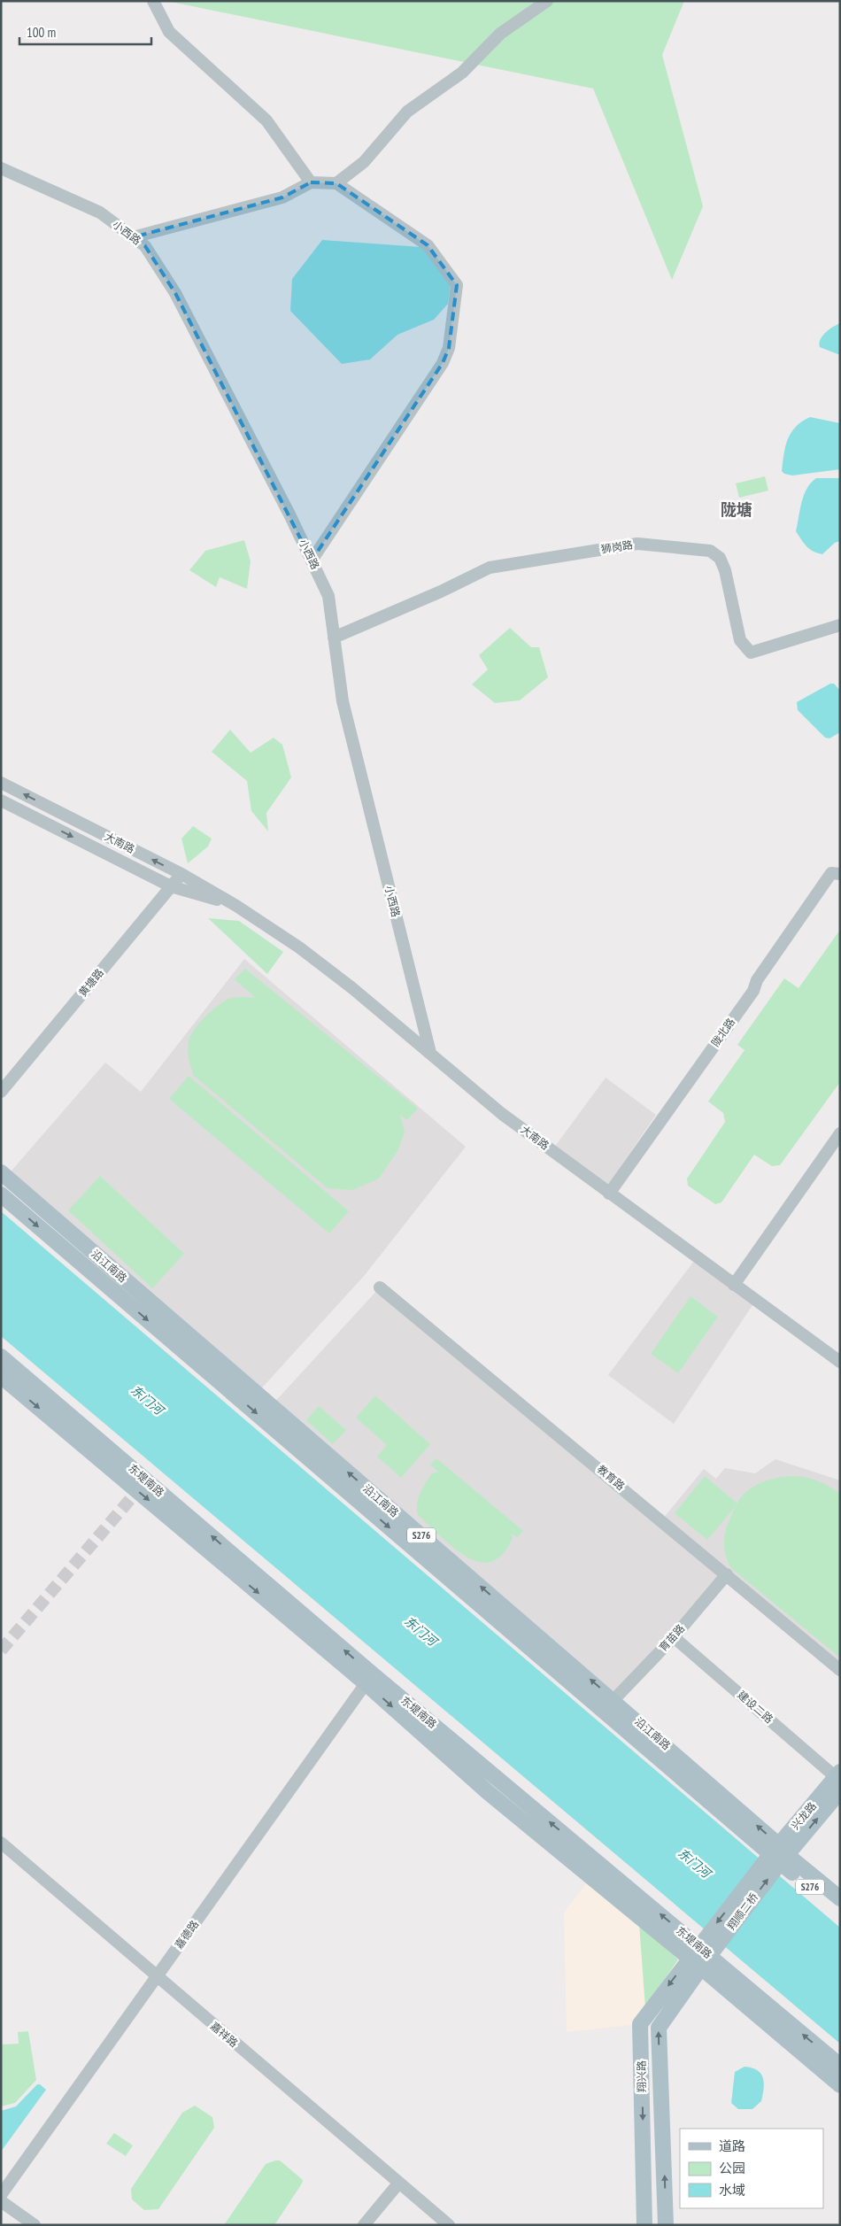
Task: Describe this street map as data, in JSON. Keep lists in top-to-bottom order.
{
  "streets": {
    "main road": [
      "沿江南路",
      "东堤南路",
      "S276",
      "兴龙路",
      "翔顺二桥",
      "翔兴路"
    ],
    "street": [
      "小西路",
      "狮岗路",
      "大南路",
      "黄塘路",
      "陇北路",
      "教育路",
      "育苗路",
      "建设二路",
      "嘉德路",
      "嘉祥路"
    ]
  },
  "crossings": [
    ["小西路", "狮岗路"],
    ["小西路", "大南路"],
    ["大南路", "黄塘路"],
    ["大南路", "陇北路"],
    ["沿江南路", "育苗路"],
    ["沿江南路", "兴龙路"],
    ["沿江南路", "翔顺二桥"],
    ["教育路", "育苗路"],
    ["东堤南路", "翔顺二桥"],
    ["东堤南路", "嘉德路"],
    ["东堤南路", "翔兴路"],
    ["育苗路", "建设二路"],
    ["建设二路", "兴龙路"],
    ["兴龙路", "翔顺二桥"],
    ["翔顺二桥", "翔兴路"],
    ["嘉德路", "嘉祥路"]
  ],
  "districts": ["陇塘"],
  "water": ["东门河"],
  "legend": ["道路", "公园", "水域"],
  "scale_bar": "100 m"
}
